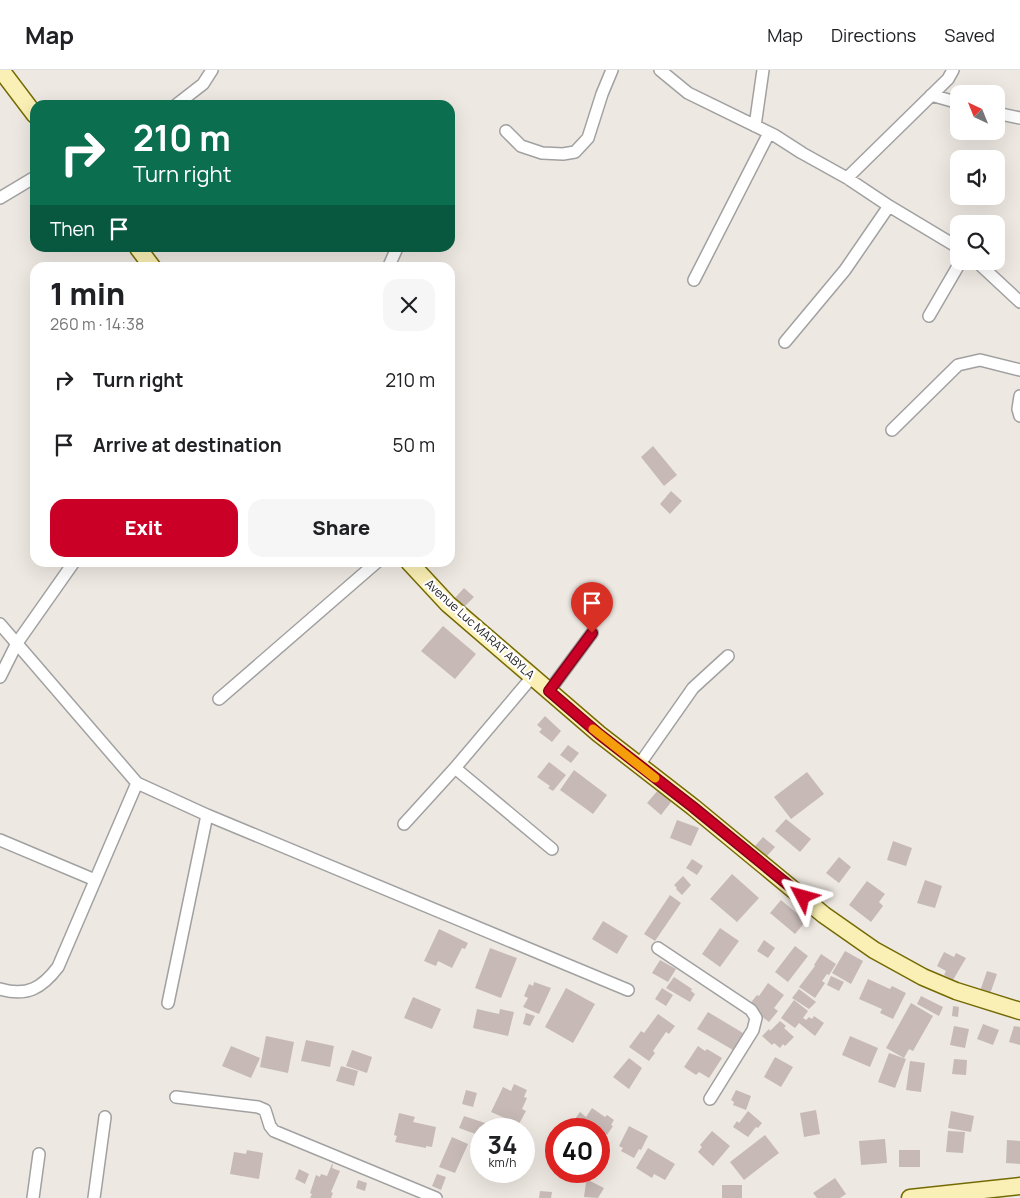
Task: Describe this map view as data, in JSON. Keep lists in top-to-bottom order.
{
  "streets": {
    "street": ["Avenue Luc MARAT ABYLA"]
  },
  "north": "top left",
  "page": {
    "header": "Map",
    "nav": ["Map", "Directions", "Saved"],
    "turn": ["210 m", "Turn right"],
    "then": "Then",
    "heading": ["1 min", "260 m · 14:38"],
    "list": [
      {
        "name": "Turn right",
        "value": "210 m"
      },
      {
        "name": "Arrive at destination",
        "value": "50 m"
      }
    ],
    "buttons": ["Exit", "Share"],
    "speed": "34 km/h",
    "limit": "40"
  }
}
